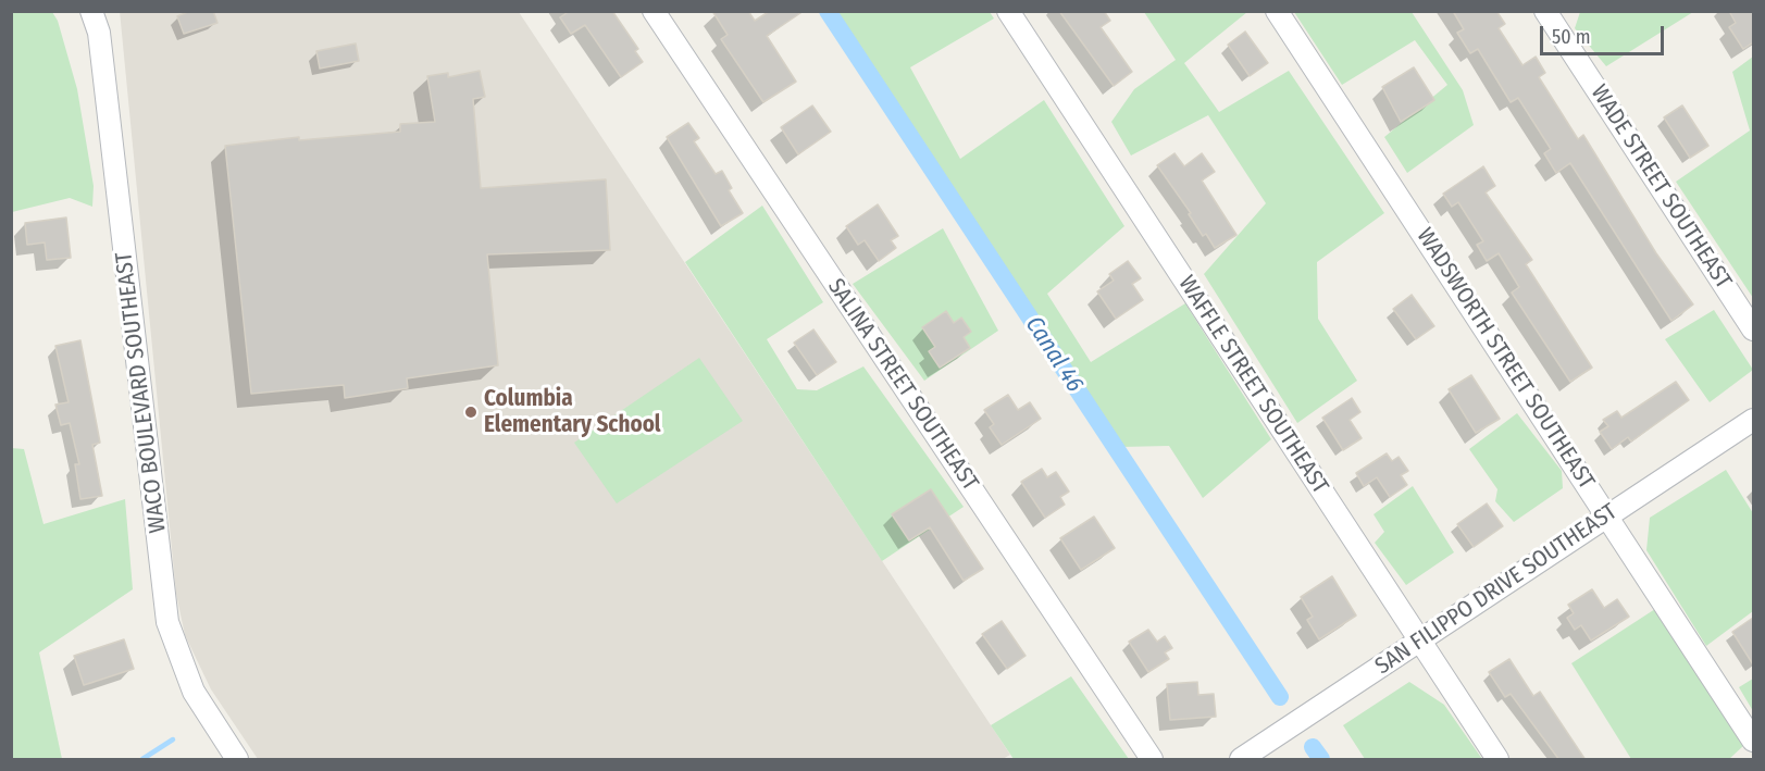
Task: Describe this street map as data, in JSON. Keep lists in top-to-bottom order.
{
  "streets": {
    "street": [
      "WADE STREET SOUTHEAST",
      "WADSWORTH STREET SOUTHEAST",
      "SALINA STREET SOUTHEAST",
      "WAFFLE STREET SOUTHEAST",
      "WACO BOULEVARD SOUTHEAST",
      "SAN FILIPPO DRIVE SOUTHEAST"
    ]
  },
  "crossings": [
    ["WADSWORTH STREET SOUTHEAST", "SAN FILIPPO DRIVE SOUTHEAST"],
    ["WAFFLE STREET SOUTHEAST", "SAN FILIPPO DRIVE SOUTHEAST"]
  ],
  "water": ["Canal 46"],
  "places": ["Columbia Elementary School"],
  "scale_bar": "50 m"
}
